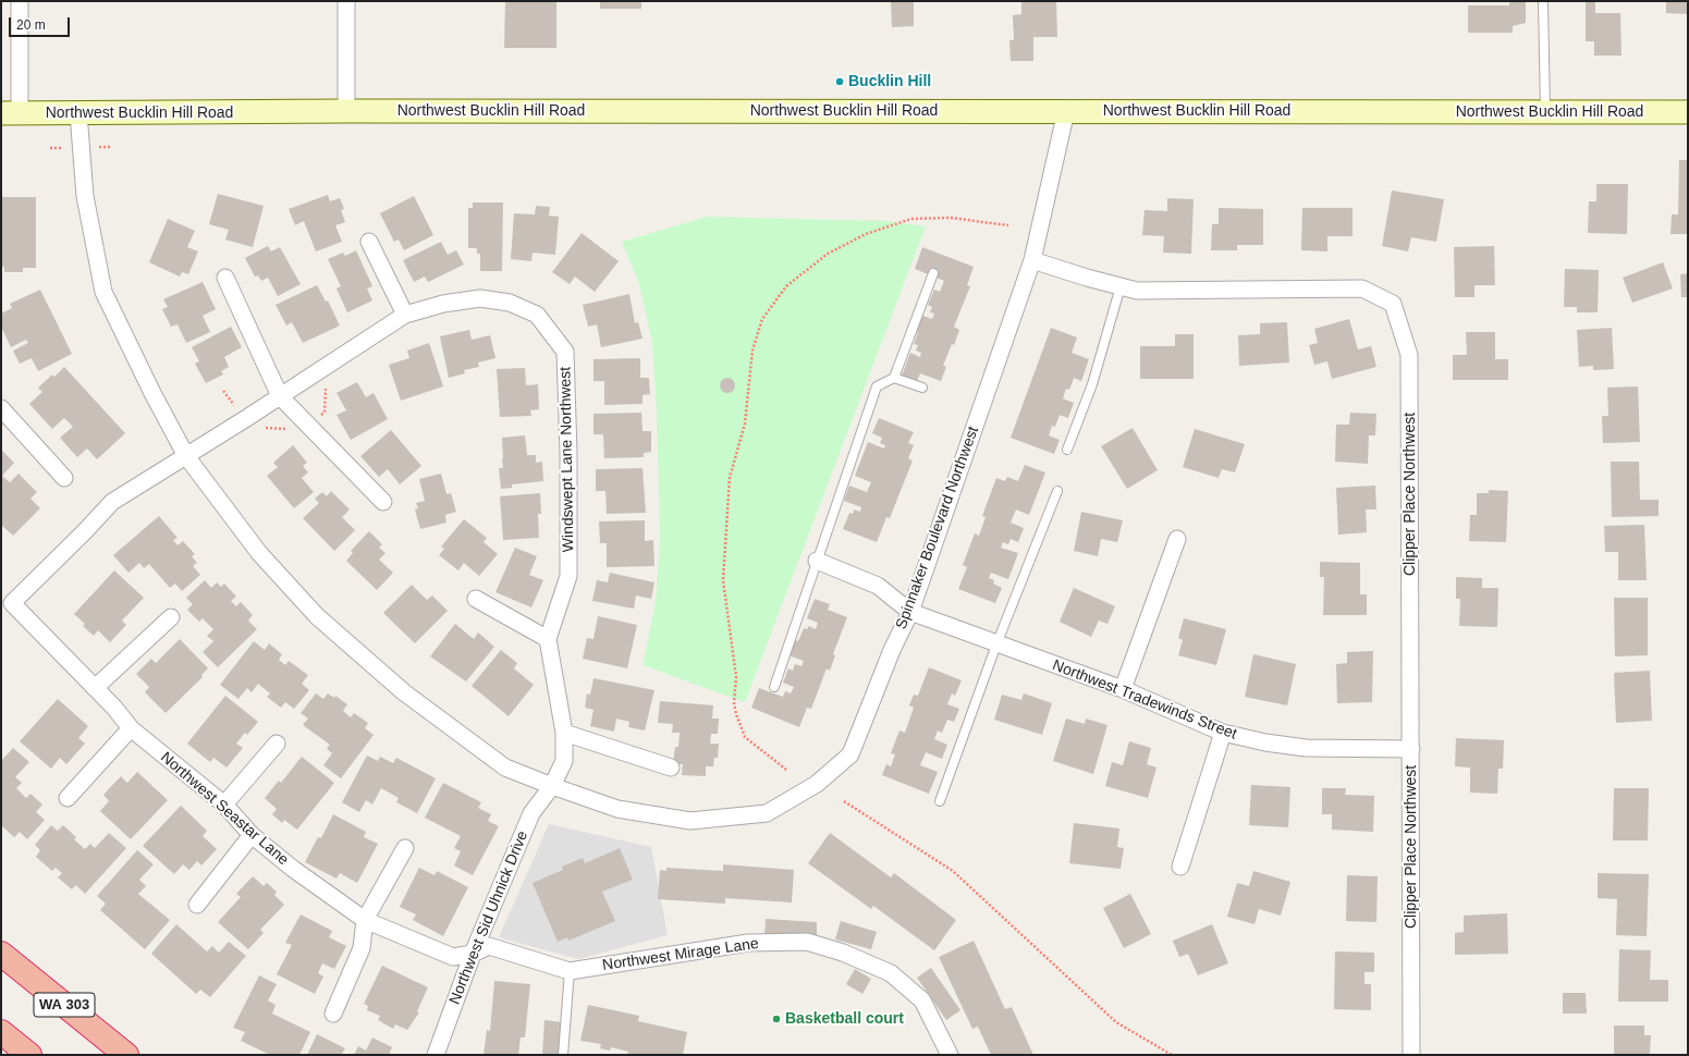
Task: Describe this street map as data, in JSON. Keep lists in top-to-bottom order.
{
  "streets": {
    "highway": ["WA 303"],
    "main road": ["Northwest Bucklin Hill Road"],
    "street": [
      "Windswept Lane Northwest",
      "Clipper Place Northwest",
      "Spinnaker Boulevard Northwest",
      "Northwest Tradewinds Street",
      "Northwest Seastar Lane",
      "Northwest Sid Uhnick Drive",
      "Northwest Mirage Lane"
    ]
  },
  "crossings": [
    ["Northwest Bucklin Hill Road", "Spinnaker Boulevard Northwest"],
    ["Windswept Lane Northwest", "Spinnaker Boulevard Northwest"],
    ["Windswept Lane Northwest", "Northwest Seastar Lane"],
    ["Windswept Lane Northwest", "Northwest Sid Uhnick Drive"],
    ["Clipper Place Northwest", "Spinnaker Boulevard Northwest"],
    ["Clipper Place Northwest", "Northwest Tradewinds Street"],
    ["Spinnaker Boulevard Northwest", "Northwest Tradewinds Street"],
    ["Spinnaker Boulevard Northwest", "Northwest Sid Uhnick Drive"],
    ["Northwest Seastar Lane", "Northwest Sid Uhnick Drive"],
    ["Northwest Seastar Lane", "Northwest Mirage Lane"],
    ["Northwest Sid Uhnick Drive", "Northwest Mirage Lane"]
  ],
  "places": ["Bucklin Hill", "Basketball court"],
  "scale_bar": "20 m"
}
